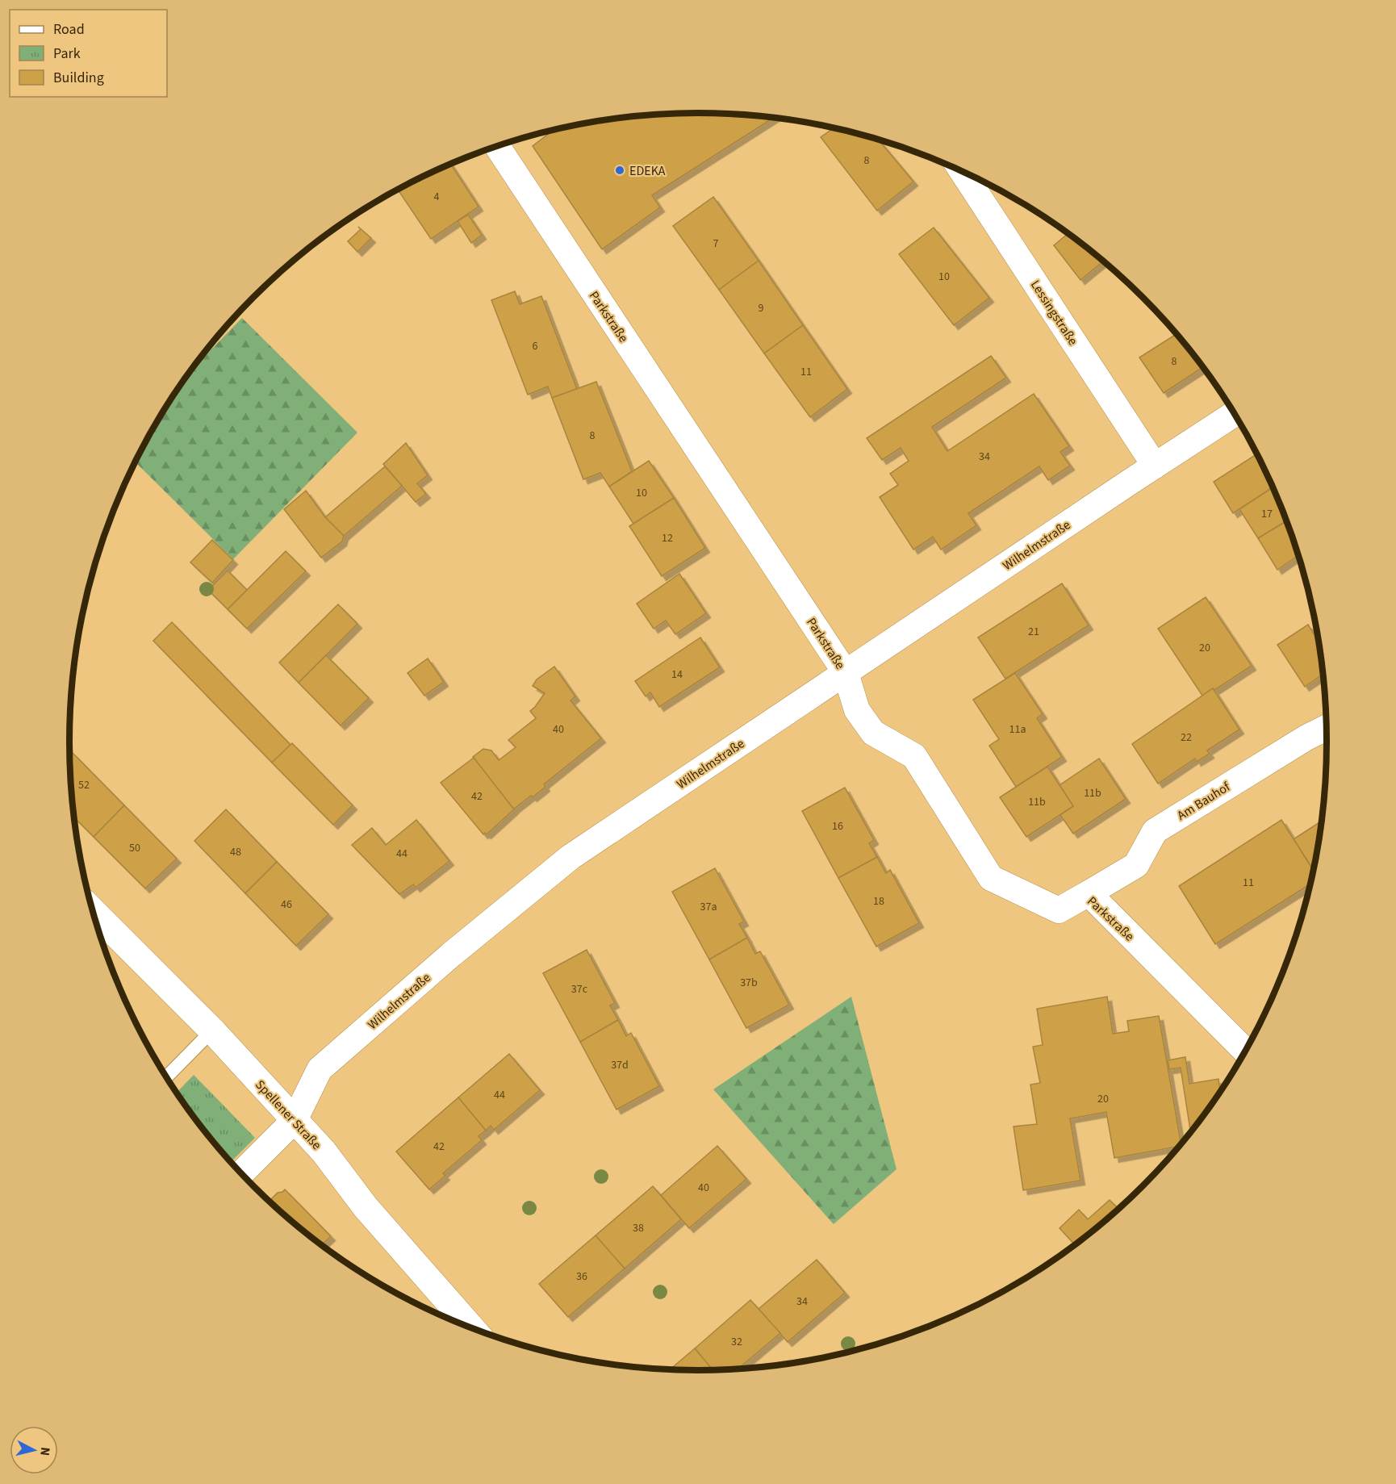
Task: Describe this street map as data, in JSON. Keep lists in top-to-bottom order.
{
  "streets": {
    "street": [
      "Lessingstraße",
      "Parkstraße",
      "Wilhelmstraße",
      "Am Bauhof",
      "Spellener Straße"
    ]
  },
  "crossings": [
    ["Lessingstraße", "Wilhelmstraße"],
    ["Parkstraße", "Wilhelmstraße"],
    ["Parkstraße", "Am Bauhof"],
    ["Wilhelmstraße", "Spellener Straße"]
  ],
  "places": ["EDEKA"],
  "house_numbers": [
    "8",
    "4",
    "7",
    "10",
    "9",
    "6",
    "8",
    "11",
    "8",
    "34",
    "10",
    "17",
    "12",
    "21",
    "20",
    "14",
    "40",
    "11a",
    "22",
    "52",
    "11b",
    "42",
    "11b",
    "16",
    "50",
    "48",
    "44",
    "11",
    "18",
    "46",
    "37a",
    "37b",
    "37c",
    "37d",
    "44",
    "20",
    "42",
    "40",
    "38",
    "36",
    "34",
    "32"
  ],
  "legend": ["Road", "Park", "Building"],
  "north": "right"
}
